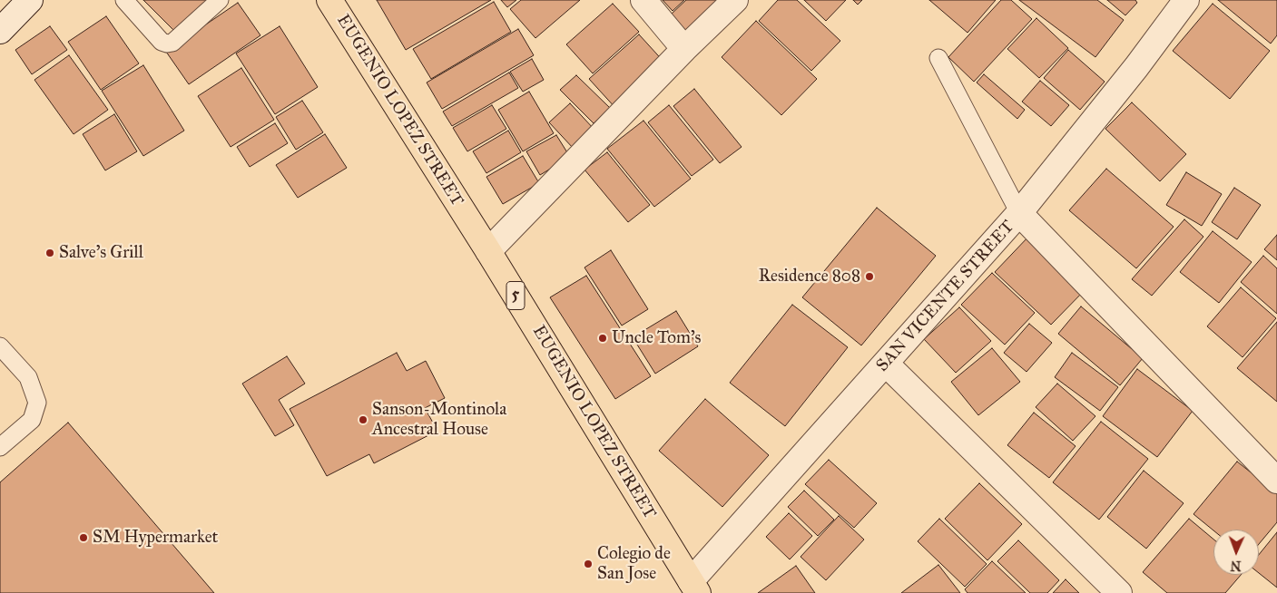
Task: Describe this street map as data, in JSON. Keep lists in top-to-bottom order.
{
  "streets": {
    "main road": ["EUGENIO LOPEZ STREET", "5"],
    "street": ["SAN VICENTE STREET"]
  },
  "crossings": [
    ["EUGENIO LOPEZ STREET", "SAN VICENTE STREET"]
  ],
  "places": [
    "Salve's Grill",
    "Residence 808",
    "Uncle Tom's",
    "Sanson-Montinola Ancestral House",
    "SM Hypermarket",
    "Colegio de San Jose"
  ],
  "north": "bottom"
}
